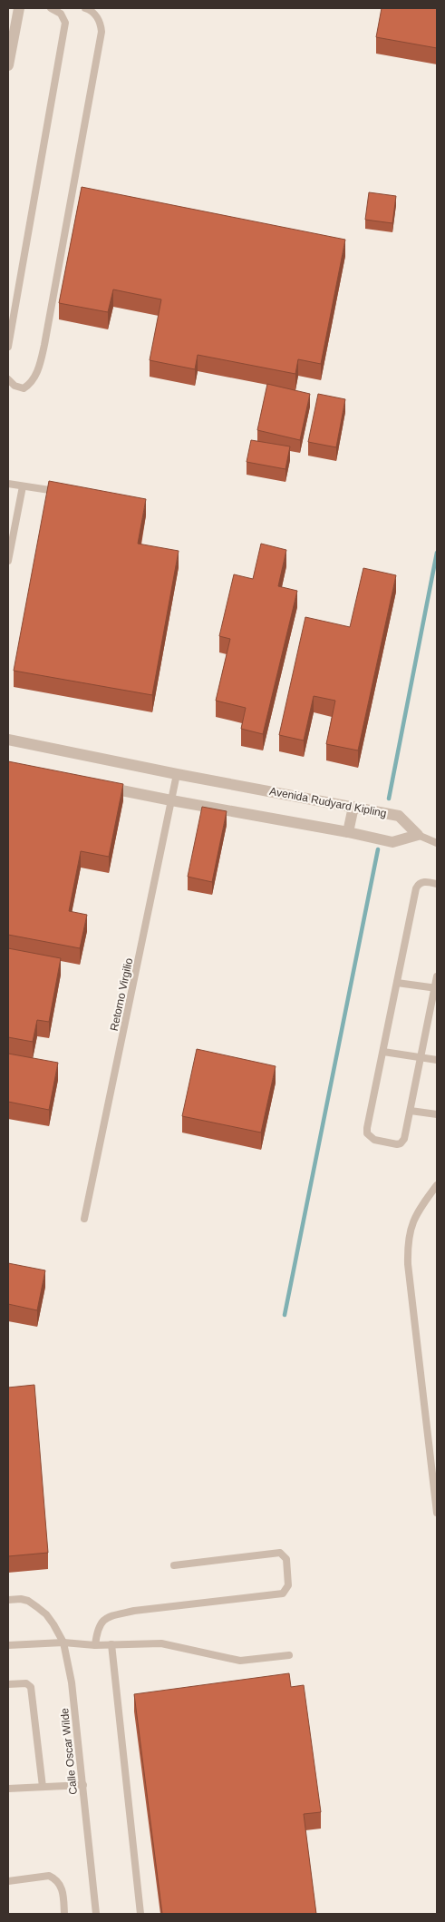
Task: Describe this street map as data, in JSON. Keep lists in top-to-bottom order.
{
  "streets": {
    "street": ["Avenida Rudyard Kipling"],
    "lane": ["Retorno Virgilio", "Calle Oscar Wilde"]
  },
  "crossings": [
    ["Avenida Rudyard Kipling", "Retorno Virgilio"]
  ]
}
